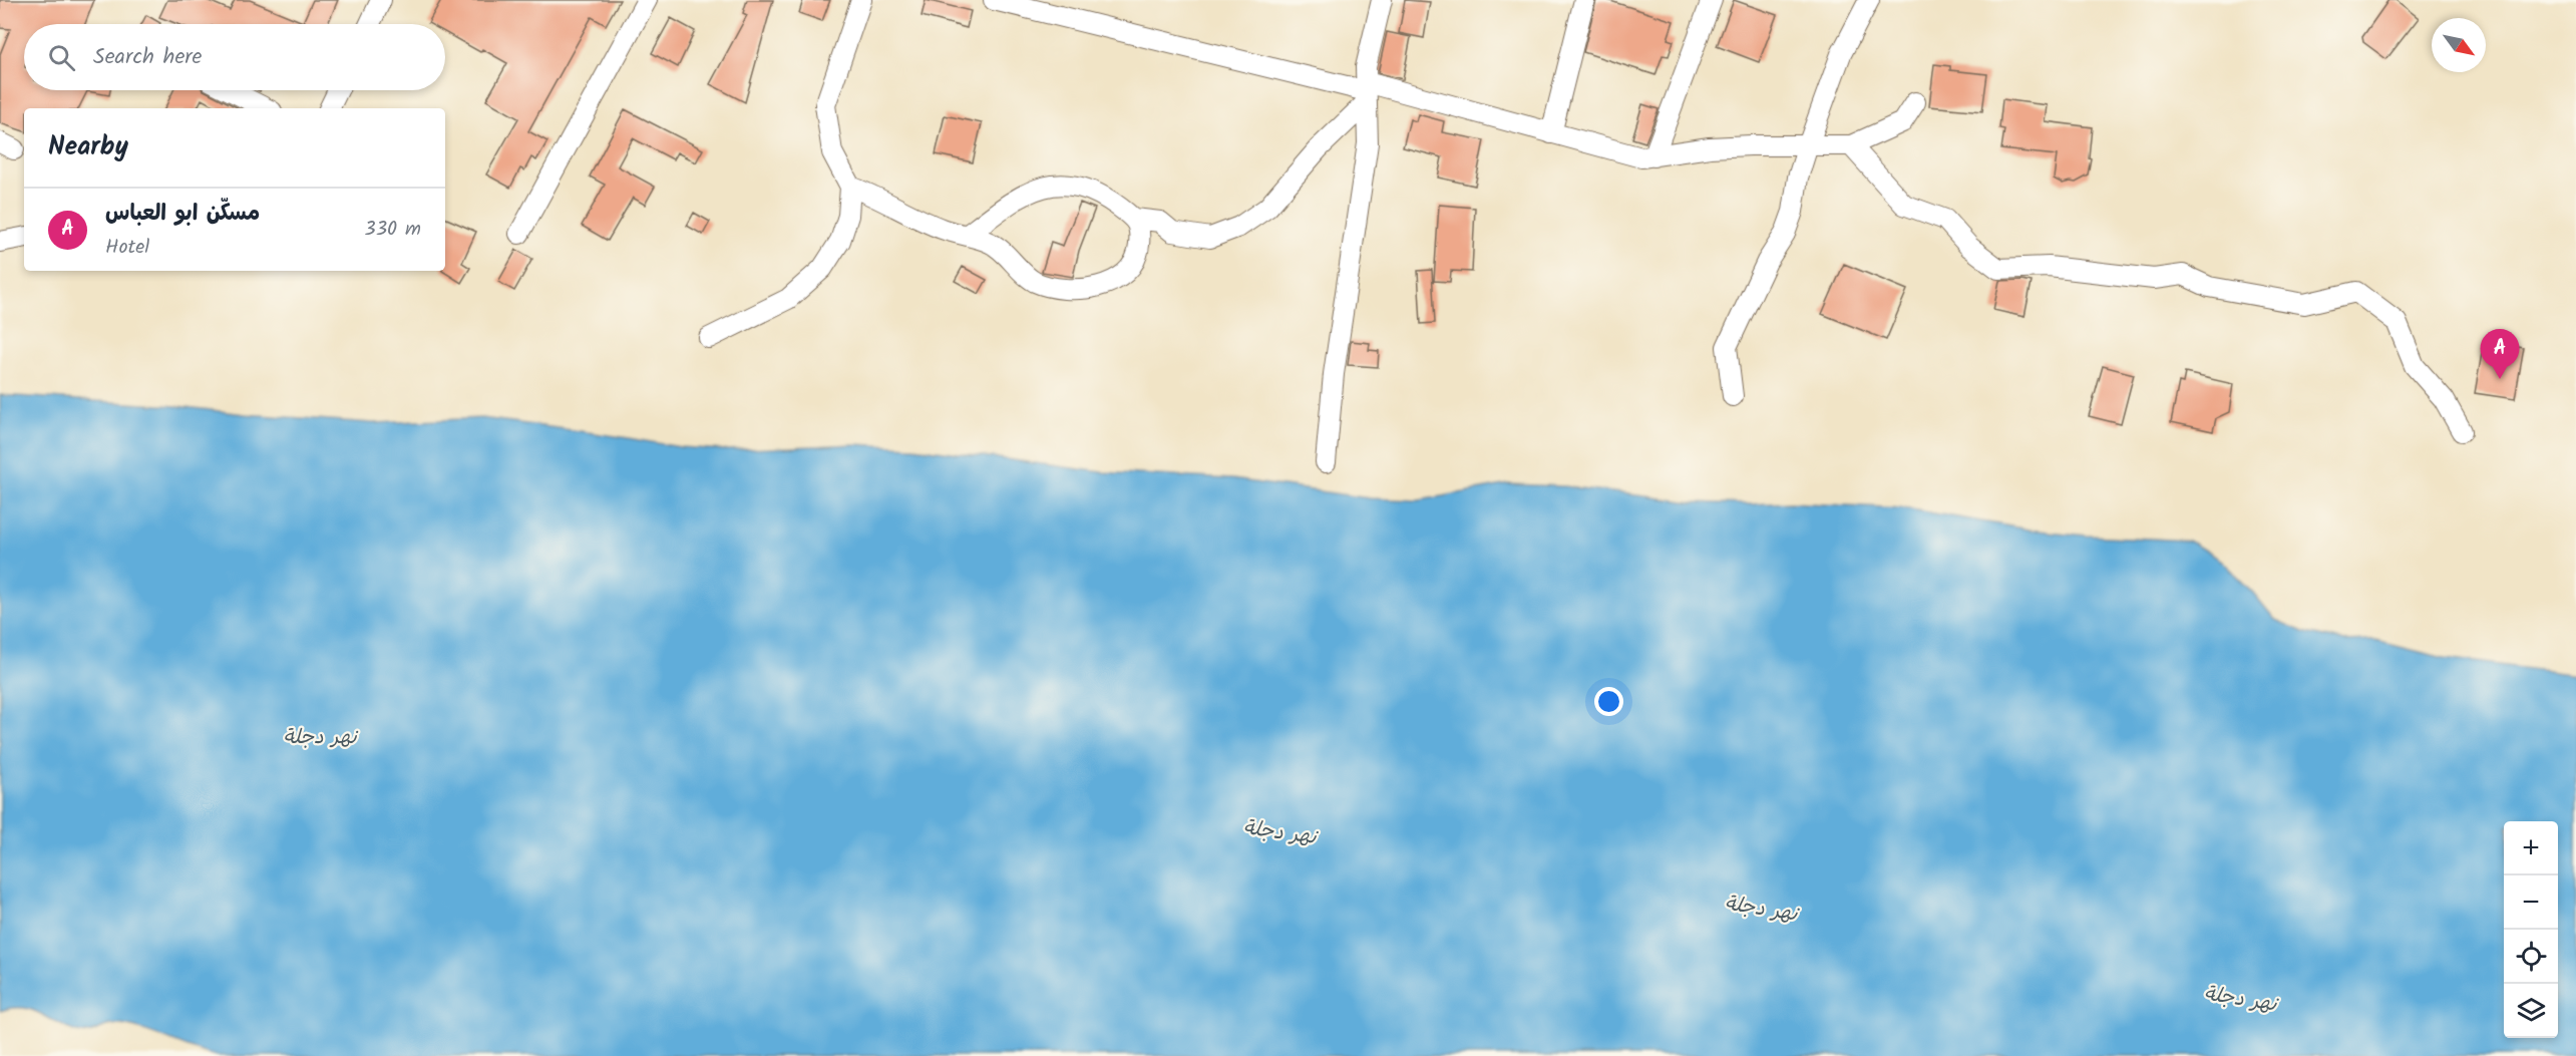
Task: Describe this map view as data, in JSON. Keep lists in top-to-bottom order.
{
  "water": ["نهر دجلة"],
  "north": "bottom right",
  "page": {
    "search": "Search here",
    "heading": "Nearby",
    "list": [
      {
        "mark": "A",
        "name": "مسكّن ابو العباس",
        "note": "Hotel",
        "value": "330 m"
      }
    ],
    "pins": "A",
    "map_buttons": ["+", "−"]
  }
}
